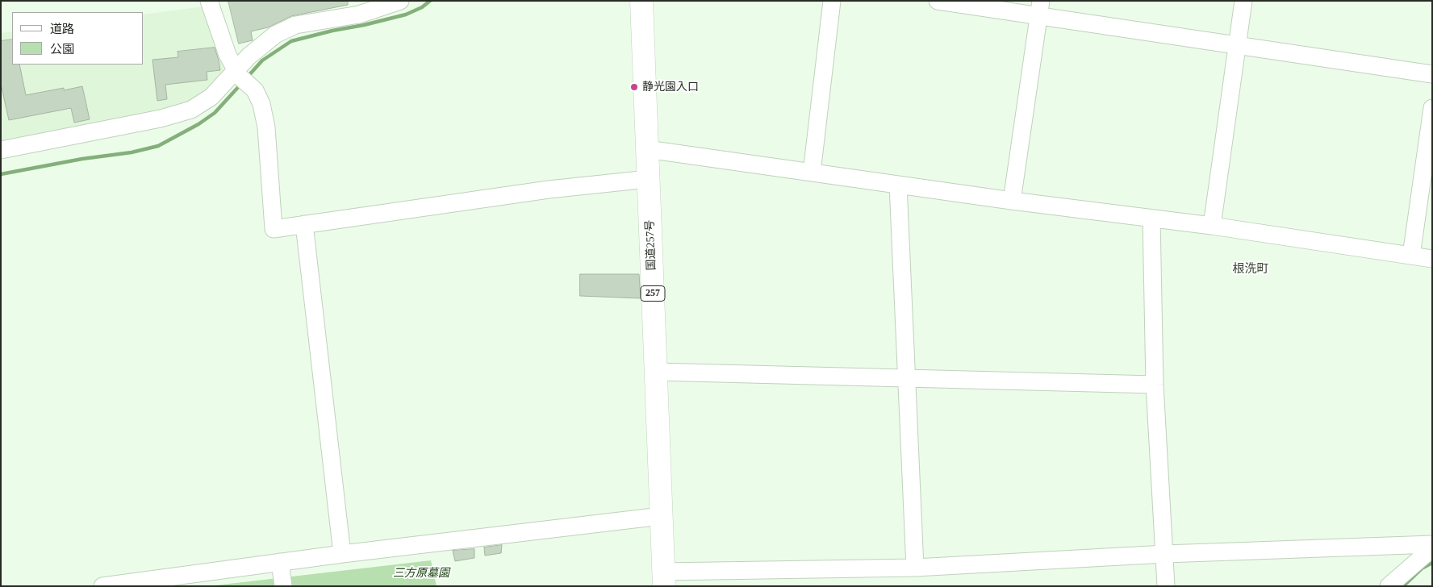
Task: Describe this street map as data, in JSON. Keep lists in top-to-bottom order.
{
  "streets": {
    "highway": ["国道257号", "257"]
  },
  "districts": ["根洗町"],
  "parks": ["三方原墓園"],
  "places": ["静光園入口"],
  "legend": ["道路", "公園"]
}
